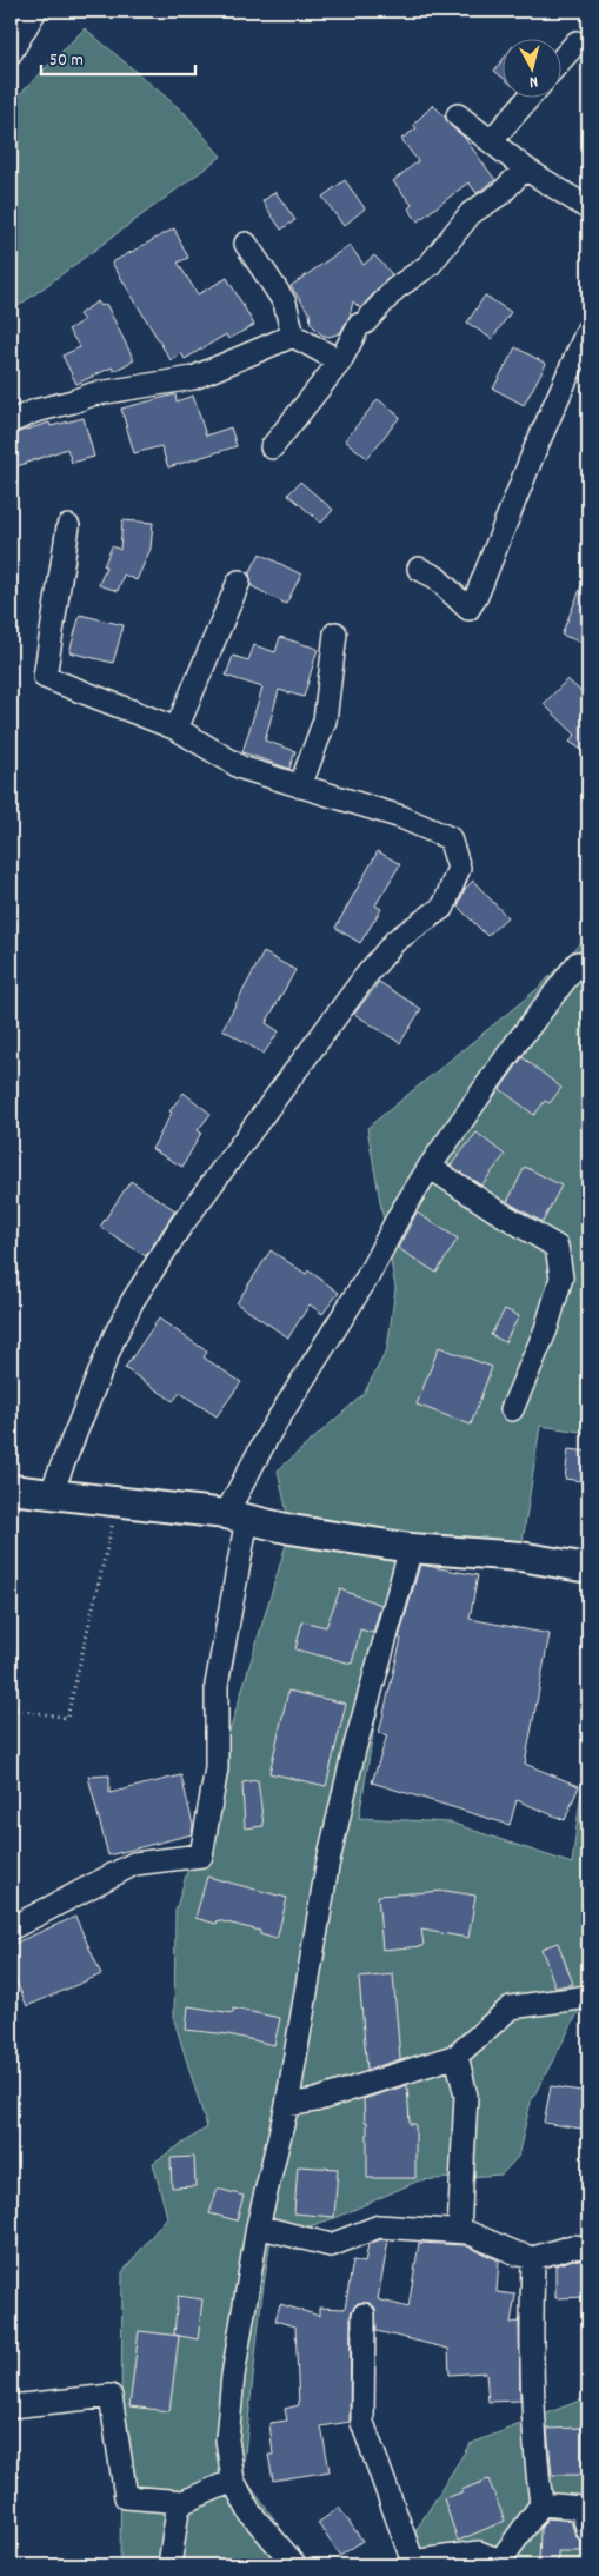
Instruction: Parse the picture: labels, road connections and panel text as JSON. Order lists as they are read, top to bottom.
{
  "scale_bar": "50 m",
  "north": "bottom"
}
